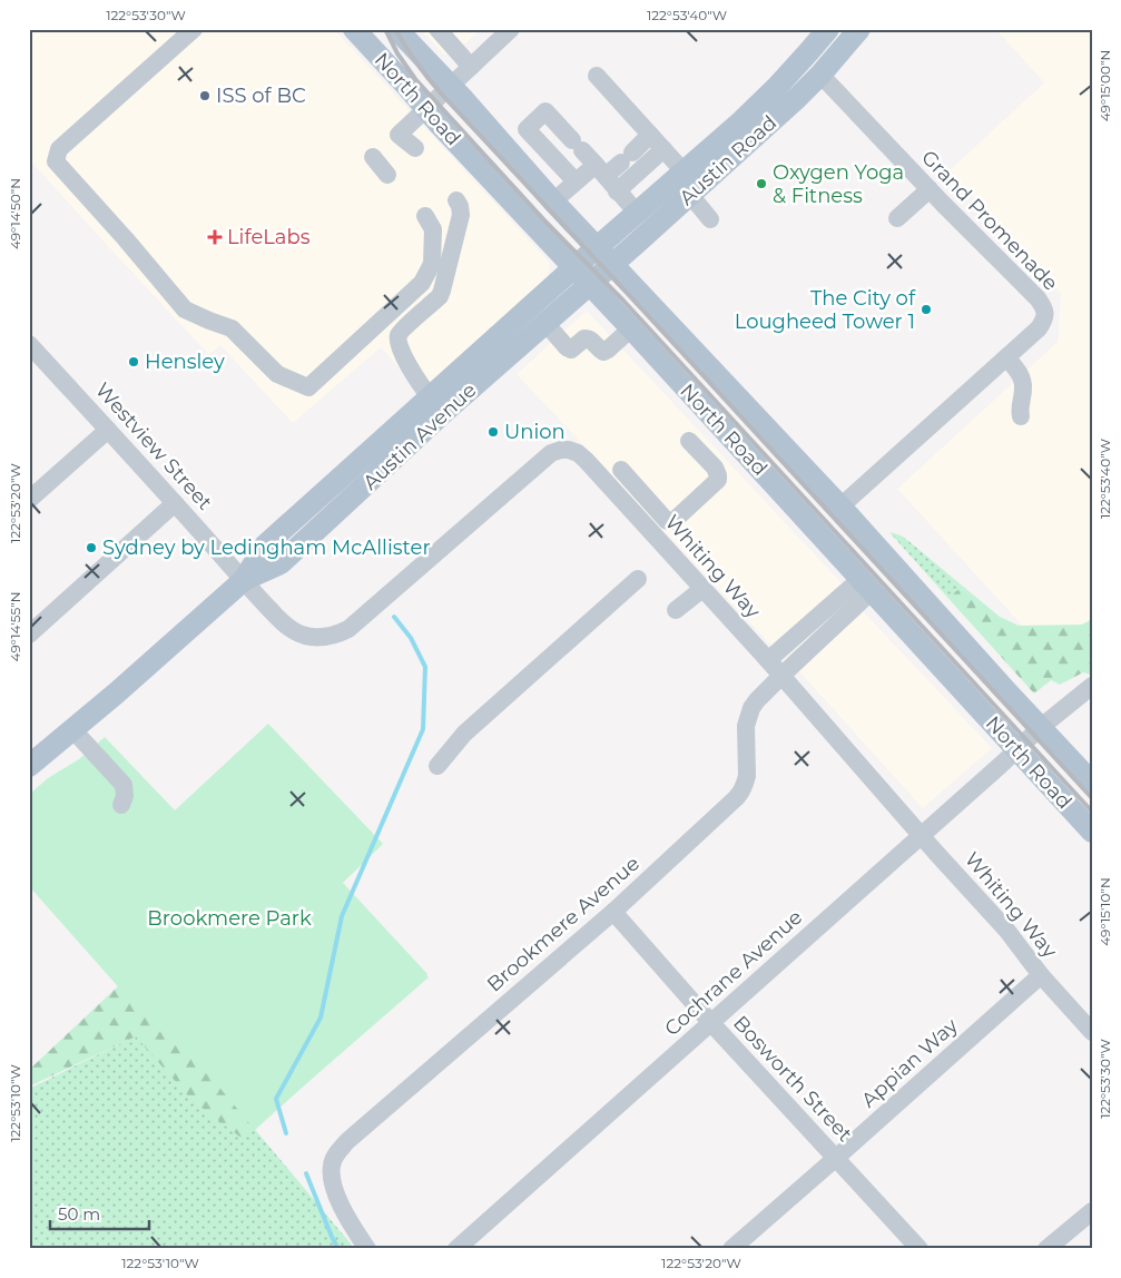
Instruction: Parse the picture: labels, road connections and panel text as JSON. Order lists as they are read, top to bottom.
{
  "streets": {
    "main road": ["North Road", "Austin Road", "Austin Avenue"],
    "street": [
      "Grand Promenade",
      "Westview Street",
      "Whiting Way",
      "Brookmere Avenue",
      "Cochrane Avenue",
      "Appian Way",
      "Bosworth Street"
    ]
  },
  "crossings": [
    ["North Road", "Austin Road"],
    ["North Road", "Grand Promenade"],
    ["North Road", "Austin Avenue"],
    ["North Road", "Brookmere Avenue"],
    ["North Road", "Cochrane Avenue"],
    ["Austin Road", "Grand Promenade"],
    ["Austin Road", "Austin Avenue"],
    ["Austin Avenue", "Westview Street"],
    ["Austin Avenue", "Whiting Way"],
    ["Westview Street", "Whiting Way"],
    ["Whiting Way", "Brookmere Avenue"],
    ["Whiting Way", "Cochrane Avenue"],
    ["Whiting Way", "Appian Way"],
    ["Brookmere Avenue", "Bosworth Street"],
    ["Cochrane Avenue", "Bosworth Street"],
    ["Appian Way", "Bosworth Street"]
  ],
  "parks": ["Brookmere Park"],
  "places": {
    "other": [
      "ISS of BC",
      "Oxygen Yoga & Fitness",
      "The City of Lougheed Tower 1",
      "Hensley",
      "Union",
      "Sydney by Ledingham McAllister"
    ],
    "health": ["LifeLabs"]
  },
  "scale_bar": "50 m",
  "coordinates": [
    "122°53'30\"W",
    "122°53'40\"W",
    "49°15'00\"N",
    "49°14'50\"N",
    "122°53'20\"W",
    "49°14'55\"N",
    "49°15'10\"N",
    "122°53'10\"W"
  ]
}
